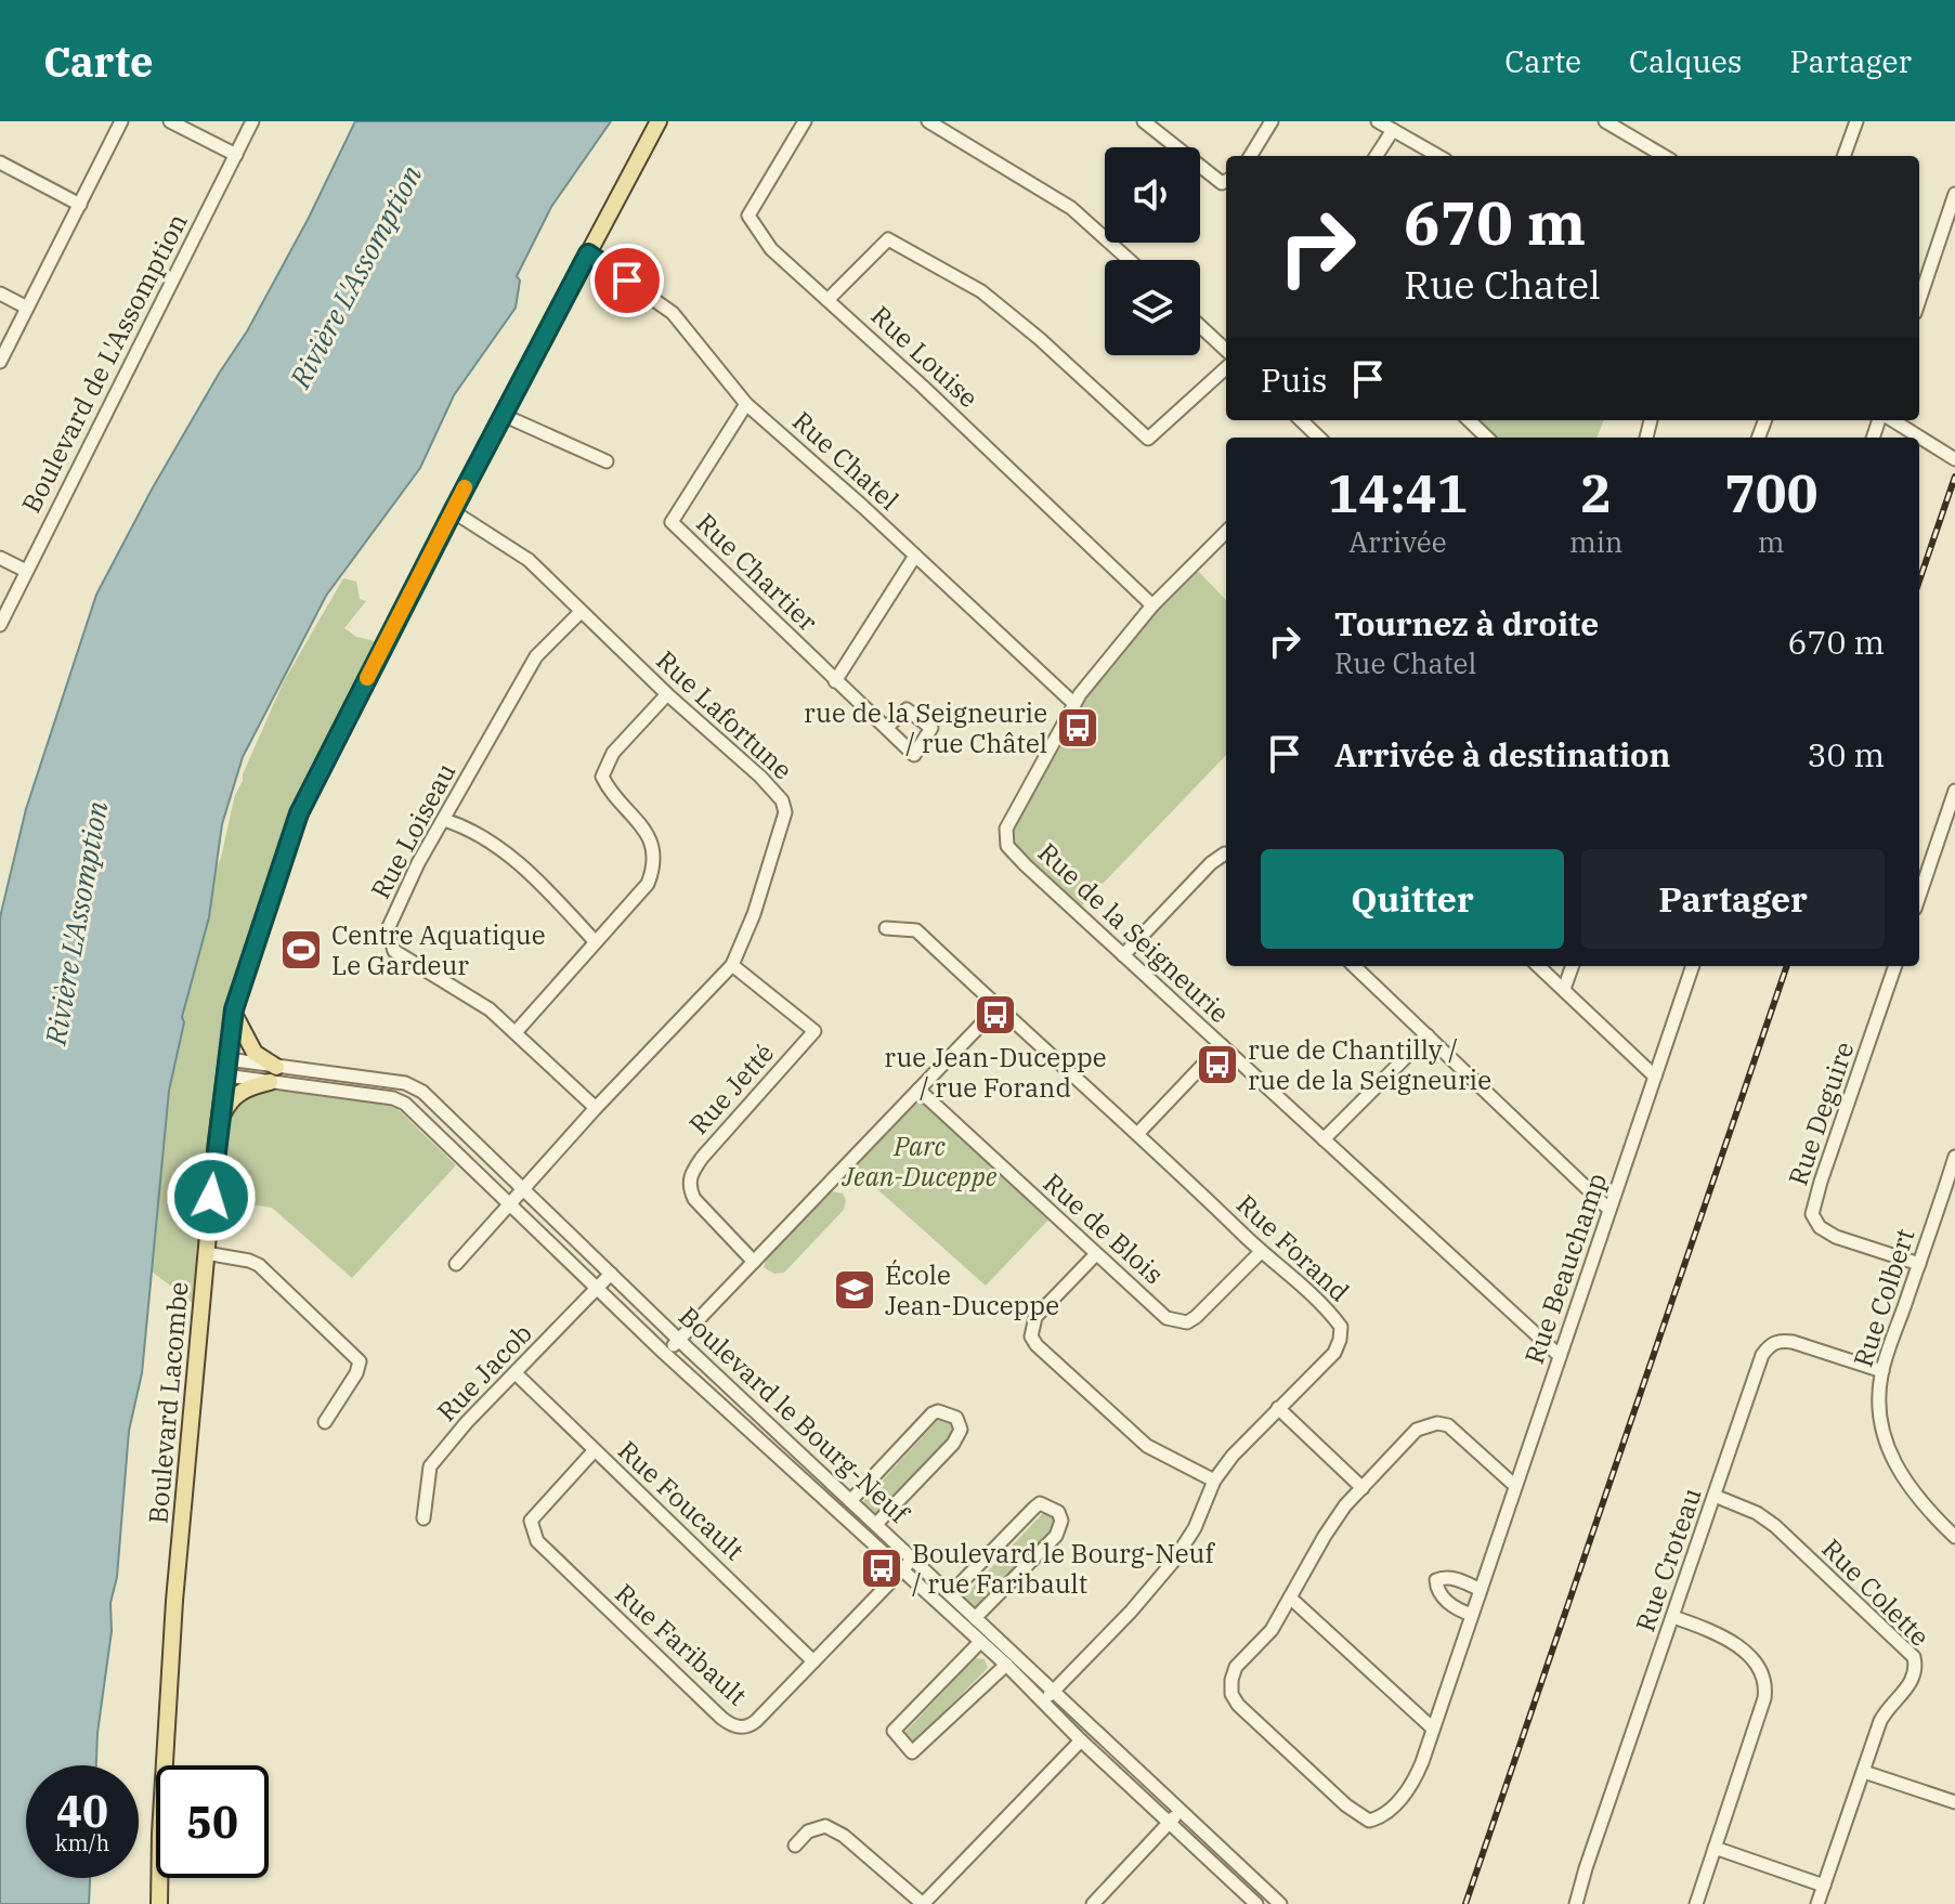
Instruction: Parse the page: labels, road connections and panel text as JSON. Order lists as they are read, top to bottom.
{
  "streets": {
    "main road": ["Boulevard Lacombe"],
    "street": [
      "Rue Louise",
      "Boulevard de L'Assomption",
      "Rue Chatel",
      "Rue Chartier",
      "Rue Lafortune",
      "Rue Loiseau",
      "Rue de la Seigneurie",
      "Rue Jetté",
      "Rue Deguire",
      "Rue de Blois",
      "Rue Forand",
      "Rue Beauchamp",
      "Rue Colbert",
      "Rue Jacob",
      "Boulevard le Bourg-Neuf",
      "Rue Foucault",
      "Rue Croteau",
      "Rue Colette",
      "Rue Faribault"
    ]
  },
  "crossings": [
    ["Rue Louise", "Rue de la Seigneurie"],
    ["Rue Chatel", "Rue Chartier"],
    ["Rue Chatel", "Rue de la Seigneurie"],
    ["Rue Chatel", "Boulevard Lacombe"],
    ["Rue Lafortune", "Rue Loiseau"],
    ["Rue Lafortune", "Rue Jetté"],
    ["Rue Lafortune", "Boulevard Lacombe"],
    ["Rue Lafortune", "Boulevard le Bourg-Neuf"],
    ["Rue de la Seigneurie", "Rue Beauchamp"],
    ["Rue Deguire", "Rue Colbert"],
    ["Rue de Blois", "Rue Forand"],
    ["Rue Forand", "Boulevard le Bourg-Neuf"],
    ["Rue Colbert", "Rue Croteau"],
    ["Rue Jacob", "Boulevard le Bourg-Neuf"],
    ["Rue Jacob", "Rue Foucault"],
    ["Boulevard Lacombe", "Boulevard le Bourg-Neuf"],
    ["Boulevard le Bourg-Neuf", "Rue Faribault"],
    ["Rue Foucault", "Rue Faribault"],
    ["Rue Croteau", "Rue Colette"]
  ],
  "water": ["Rivière L'Assomption"],
  "parks": ["Parc Jean-Duceppe"],
  "places": {
    "bus stop": [
      "rue de la Seigneurie / rue Châtel",
      "rue Jean-Duceppe / rue Forand",
      "rue de Chantilly / rue de la Seigneurie",
      "Boulevard le Bourg-Neuf / rue Faribault"
    ],
    "sports": ["Centre Aquatique Le Gardeur"],
    "school or university": ["École Jean-Duceppe"]
  },
  "page": {
    "header": "Carte",
    "nav": ["Carte", "Calques", "Partager"],
    "turn": ["670 m", "Rue Chatel"],
    "then": "Puis",
    "eta": [
      "14:41",
      "Arrivée",
      "2",
      "min",
      "700",
      "m"
    ],
    "list": [
      {
        "name": "Tournez à droite",
        "note": "Rue Chatel",
        "value": "670 m"
      },
      {
        "name": "Arrivée à destination",
        "value": "30 m"
      }
    ],
    "buttons": ["Quitter", "Partager"],
    "speed": "40 km/h",
    "limit": "50"
  }
}
